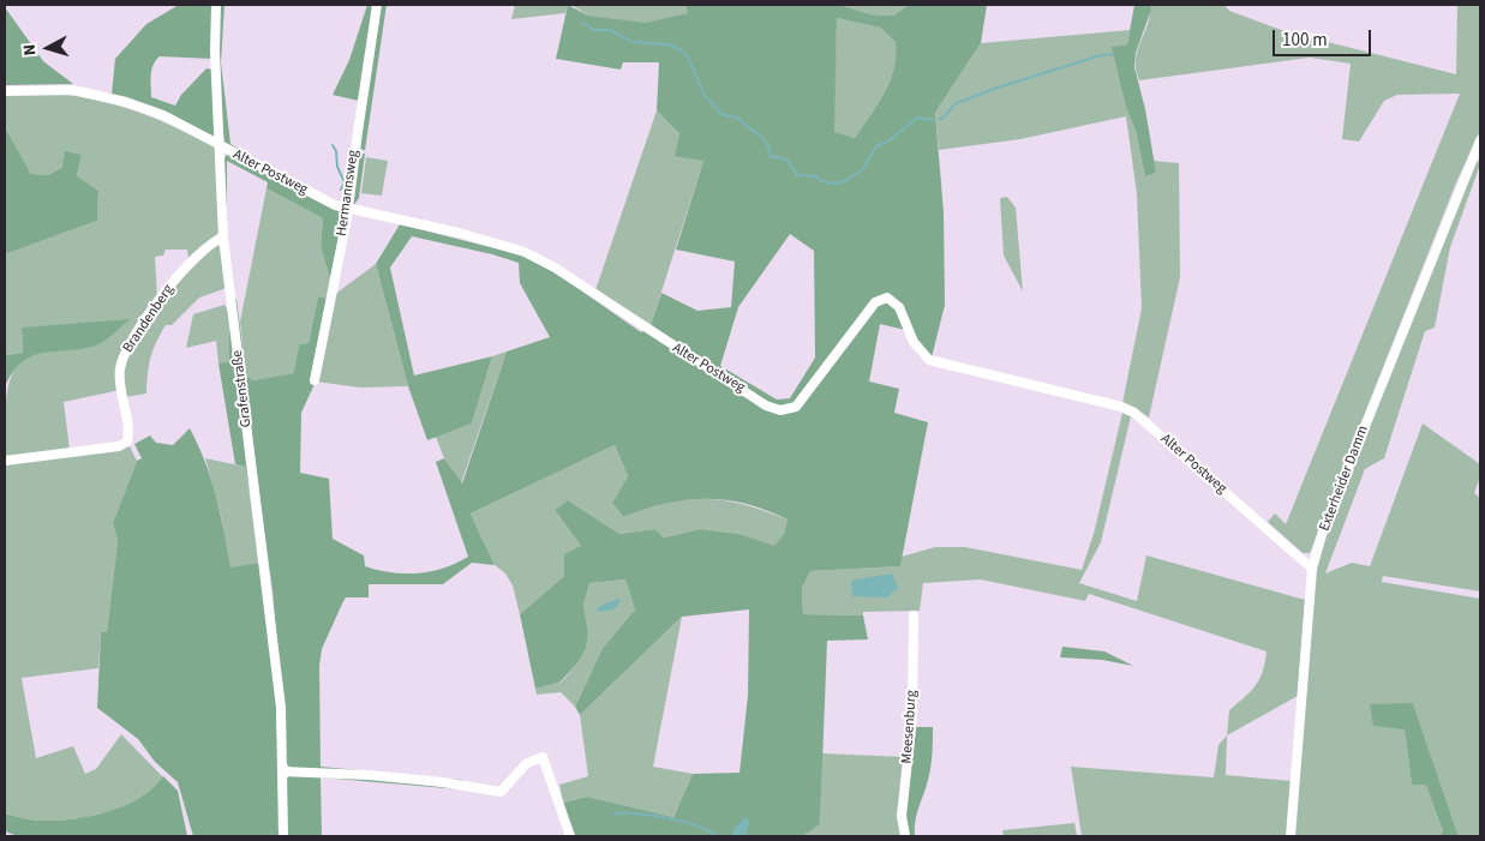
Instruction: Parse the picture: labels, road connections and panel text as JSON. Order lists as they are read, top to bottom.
{
  "streets": {
    "street": [
      "Alter Postweg",
      "Hermannsweg",
      "Brandenberg",
      "Grafenstraße",
      "Exterheider Damm",
      "Meesenburg"
    ]
  },
  "crossings": [
    ["Alter Postweg", "Hermannsweg"],
    ["Alter Postweg", "Grafenstraße"],
    ["Alter Postweg", "Exterheider Damm"],
    ["Brandenberg", "Grafenstraße"]
  ],
  "scale_bar": "100 m",
  "north": "left"
}
